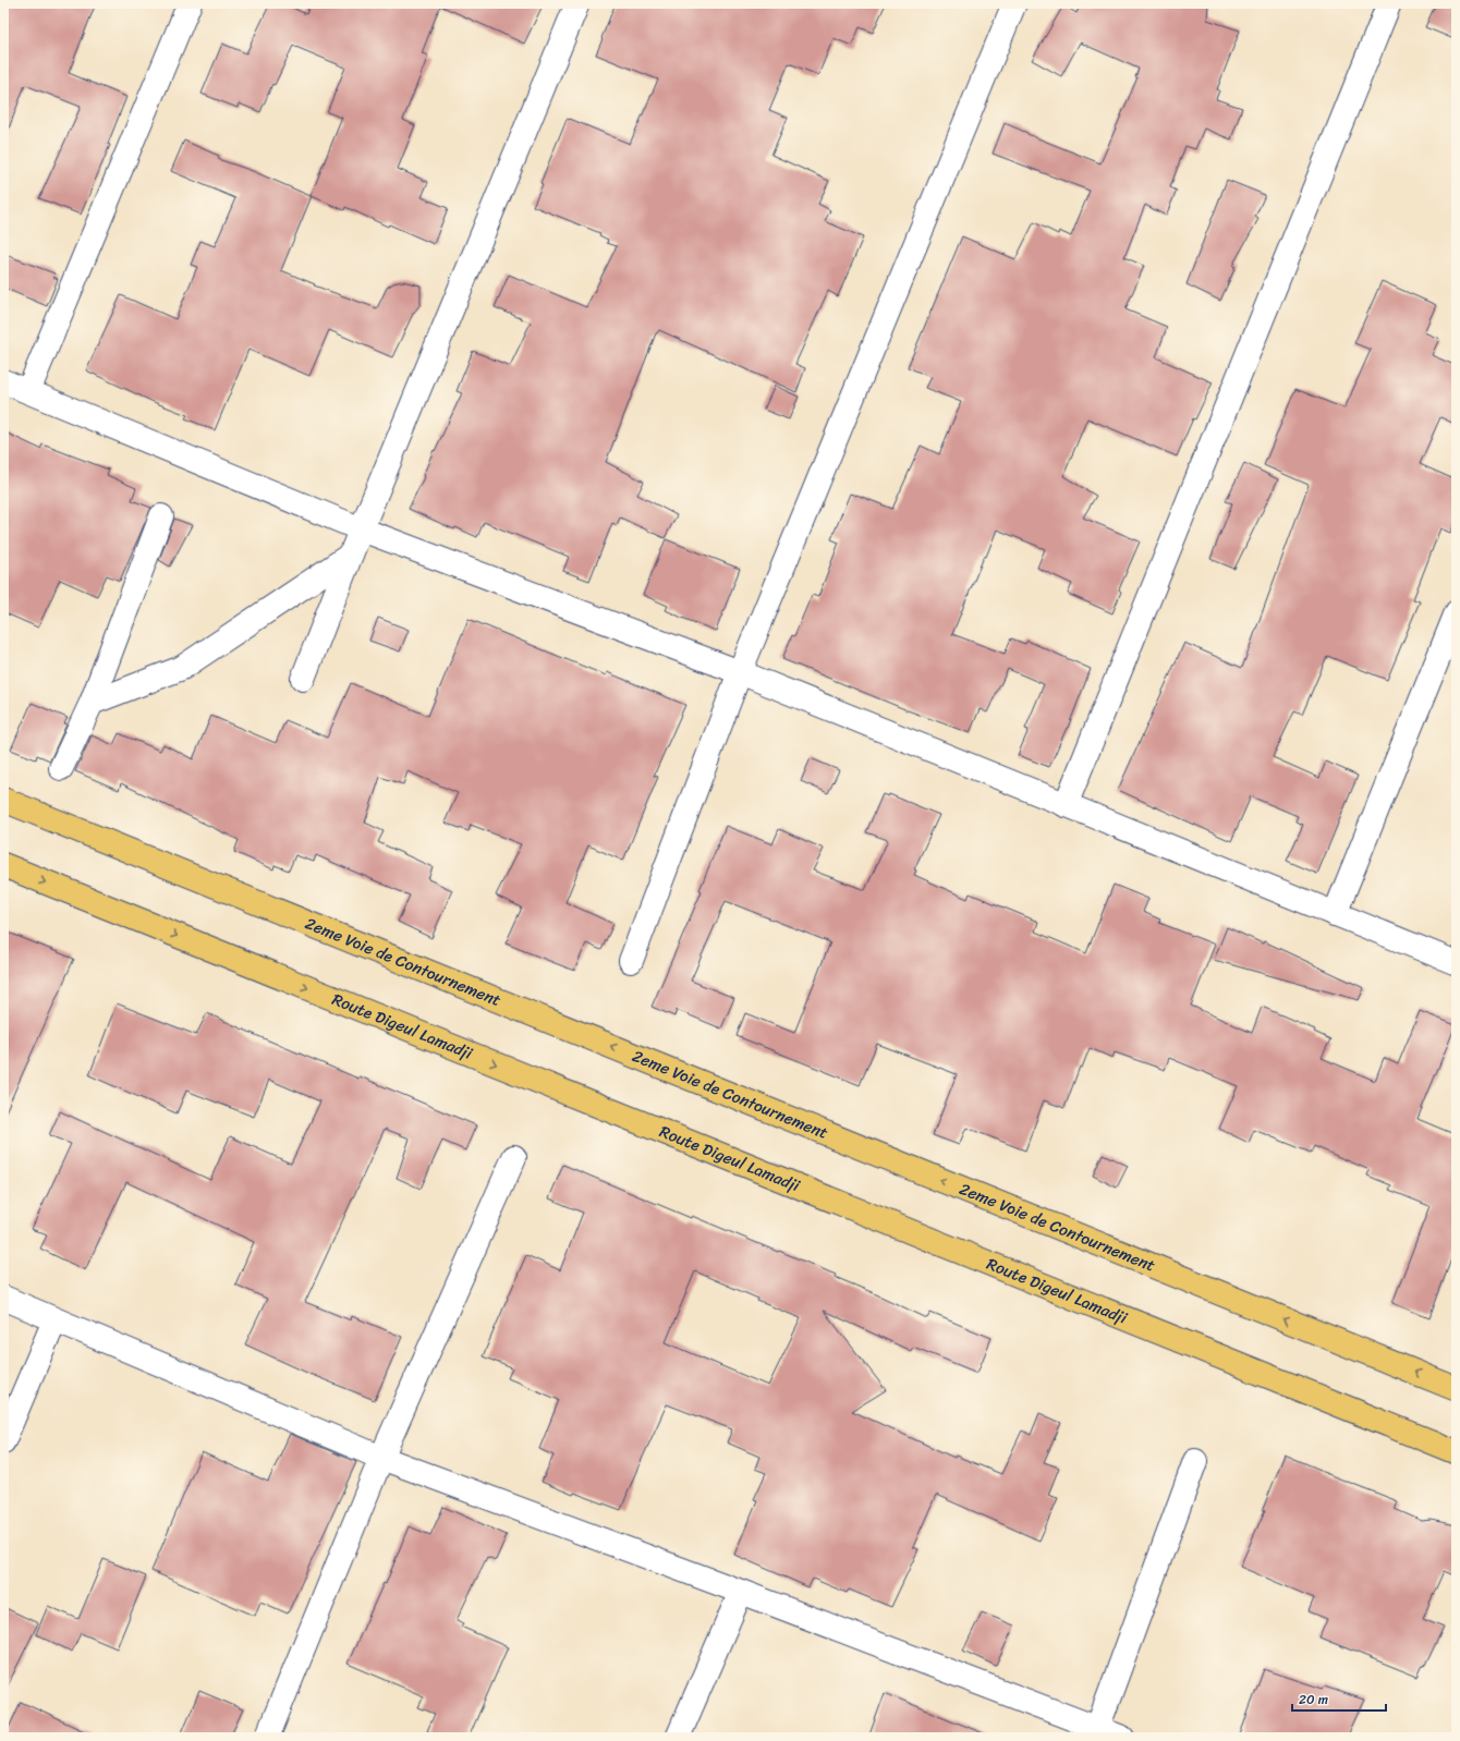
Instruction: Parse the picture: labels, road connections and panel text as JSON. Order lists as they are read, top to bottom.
{
  "streets": {
    "main road": ["2eme Voie de Contournement", "Route Digeul Lamadji"]
  },
  "one_way": ["2eme Voie de Contournement", "Route Digeul Lamadji"],
  "scale_bar": "20 m"
}
